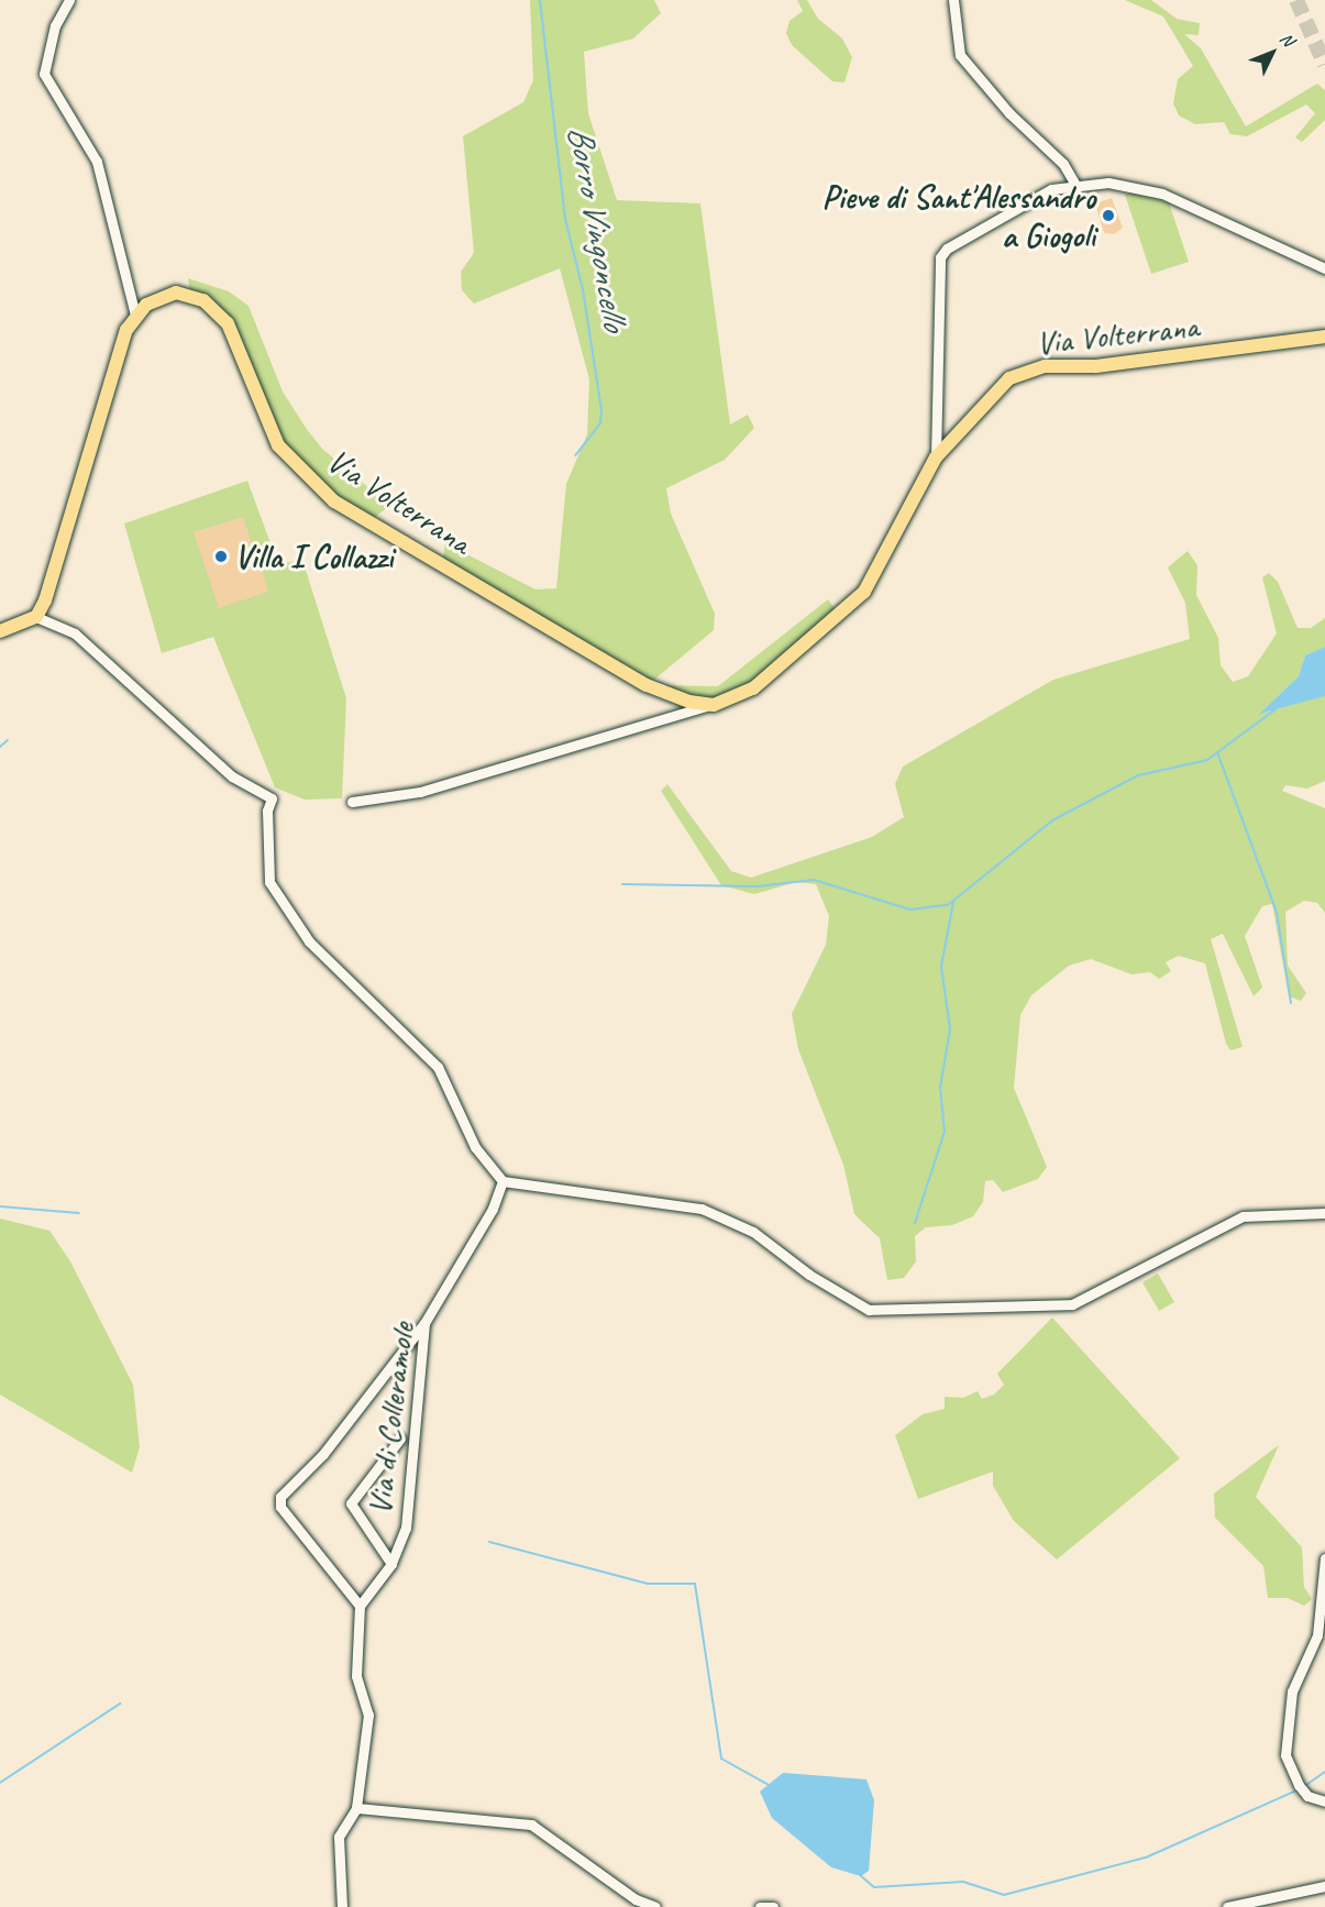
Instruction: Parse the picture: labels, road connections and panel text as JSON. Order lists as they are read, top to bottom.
{
  "streets": {
    "main road": ["Via Volterrana"],
    "street": ["Via di Colleramole"]
  },
  "water": ["Borro Vingoncello"],
  "places": ["Pieve di Sant'Alessandro a Giogoli", "Villa I Collazzi"],
  "north": "top right"
}
